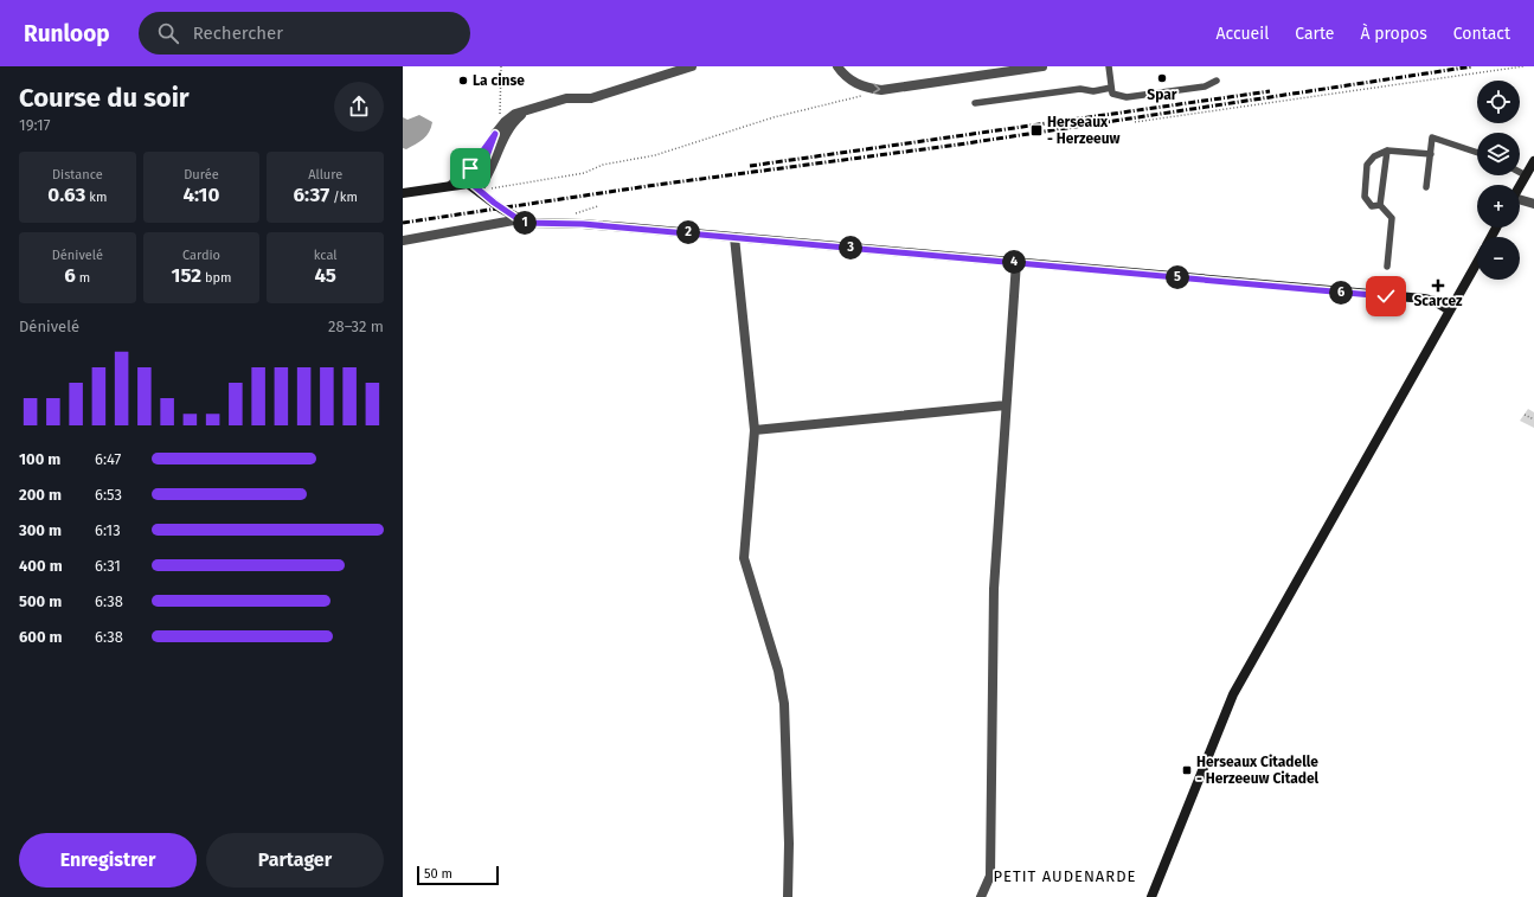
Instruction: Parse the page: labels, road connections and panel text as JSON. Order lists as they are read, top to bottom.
{
  "districts": ["PETIT AUDENARDE"],
  "places": {
    "other": ["Spar", "La cinse"],
    "transit": ["Herseaux - Herzeeuw", "Herseaux Citadelle - Herzeeuw Citadel"],
    "health": ["Scarcez"]
  },
  "scale_bar": "50 m",
  "page": {
    "header": "Runloop",
    "search": "Rechercher",
    "nav": [
      "Accueil",
      "Carte",
      "À propos",
      "Contact"
    ],
    "heading": ["Course du soir", "19:17"],
    "map_buttons": ["+", "−"],
    "stats": [
      ["Distance", "0.63 km"],
      ["Durée", "4:10"],
      ["Allure", "6:37 /km"],
      ["Dénivelé", "6 m"],
      ["Cardio", "152 bpm"],
      ["kcal", "45"]
    ],
    "pins": [
      "1",
      "2",
      "3",
      "4",
      "5",
      "6"
    ],
    "chart": ["Dénivelé", "28–32 m"],
    "list": [
      {
        "name": "100 m",
        "note": "6:47"
      },
      {
        "name": "200 m",
        "note": "6:53"
      },
      {
        "name": "300 m",
        "note": "6:13"
      },
      {
        "name": "400 m",
        "note": "6:31"
      },
      {
        "name": "500 m",
        "note": "6:38"
      },
      {
        "name": "600 m",
        "note": "6:38"
      }
    ],
    "buttons": ["Enregistrer", "Partager"],
    "scale": "50 m"
  }
}
